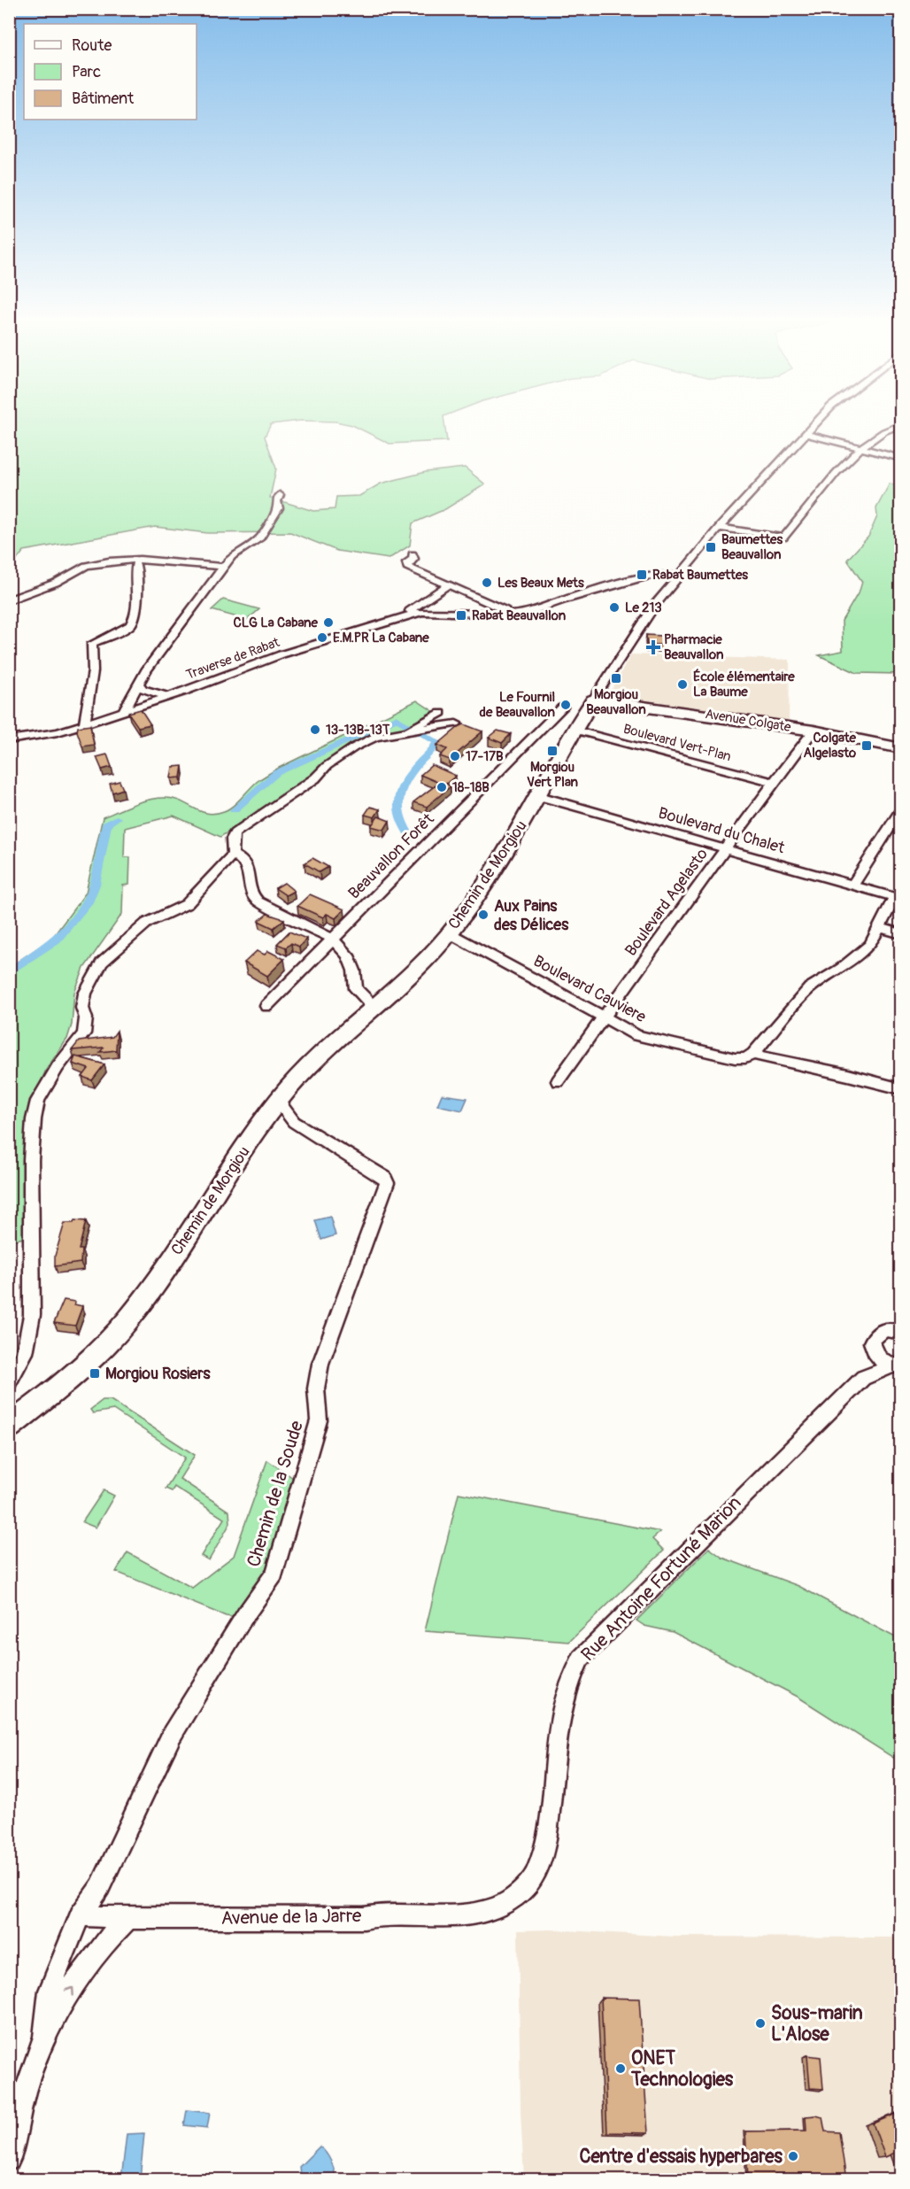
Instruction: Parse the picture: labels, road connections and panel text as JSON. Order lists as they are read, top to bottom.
{
  "streets": {
    "street": [
      "Traverse de Rabat",
      "Avenue Colgate",
      "Boulevard Vert-Plan",
      "Boulevard du Chalet",
      "Beauvallon Forêt",
      "Chemin de Morgiou",
      "Boulevard Agelasto",
      "Boulevard Cauviere",
      "Chemin de la Soude",
      "Rue Antoine Fortuné Marion",
      "Avenue de la Jarre"
    ]
  },
  "crossings": [
    ["Traverse de Rabat", "Chemin de Morgiou"],
    ["Avenue Colgate", "Chemin de Morgiou"],
    ["Avenue Colgate", "Boulevard Agelasto"],
    ["Boulevard Vert-Plan", "Chemin de Morgiou"],
    ["Boulevard Vert-Plan", "Boulevard Agelasto"],
    ["Boulevard du Chalet", "Chemin de Morgiou"],
    ["Boulevard du Chalet", "Boulevard Agelasto"],
    ["Chemin de Morgiou", "Boulevard Cauviere"],
    ["Chemin de Morgiou", "Chemin de la Soude"],
    ["Boulevard Agelasto", "Boulevard Cauviere"],
    ["Chemin de la Soude", "Avenue de la Jarre"],
    ["Rue Antoine Fortuné Marion", "Avenue de la Jarre"]
  ],
  "places": {
    "transit": [
      "Baumettes Beauvallon",
      "Rabat Baumettes",
      "Rabat Beauvallon",
      "Morgiou Beauvallon",
      "Colgate Algelasto",
      "Morgiou Vert Plan",
      "Morgiou Rosiers"
    ],
    "other": [
      "Les Beaux Mets",
      "Le 213",
      "CLG La Cabane",
      "E.M.PR La Cabane",
      "École élémentaire La Baume",
      "Le Fournil de Beauvallon",
      "13-13B-13T",
      "17-17B",
      "18-18B",
      "Aux Pains des Délices",
      "Sous-marin L'Alose",
      "ONET Technologies",
      "Centre d'essais hyperbares"
    ],
    "health": ["Pharmacie Beauvallon"]
  },
  "legend": ["Route", "Parc", "Bâtiment"]
}
